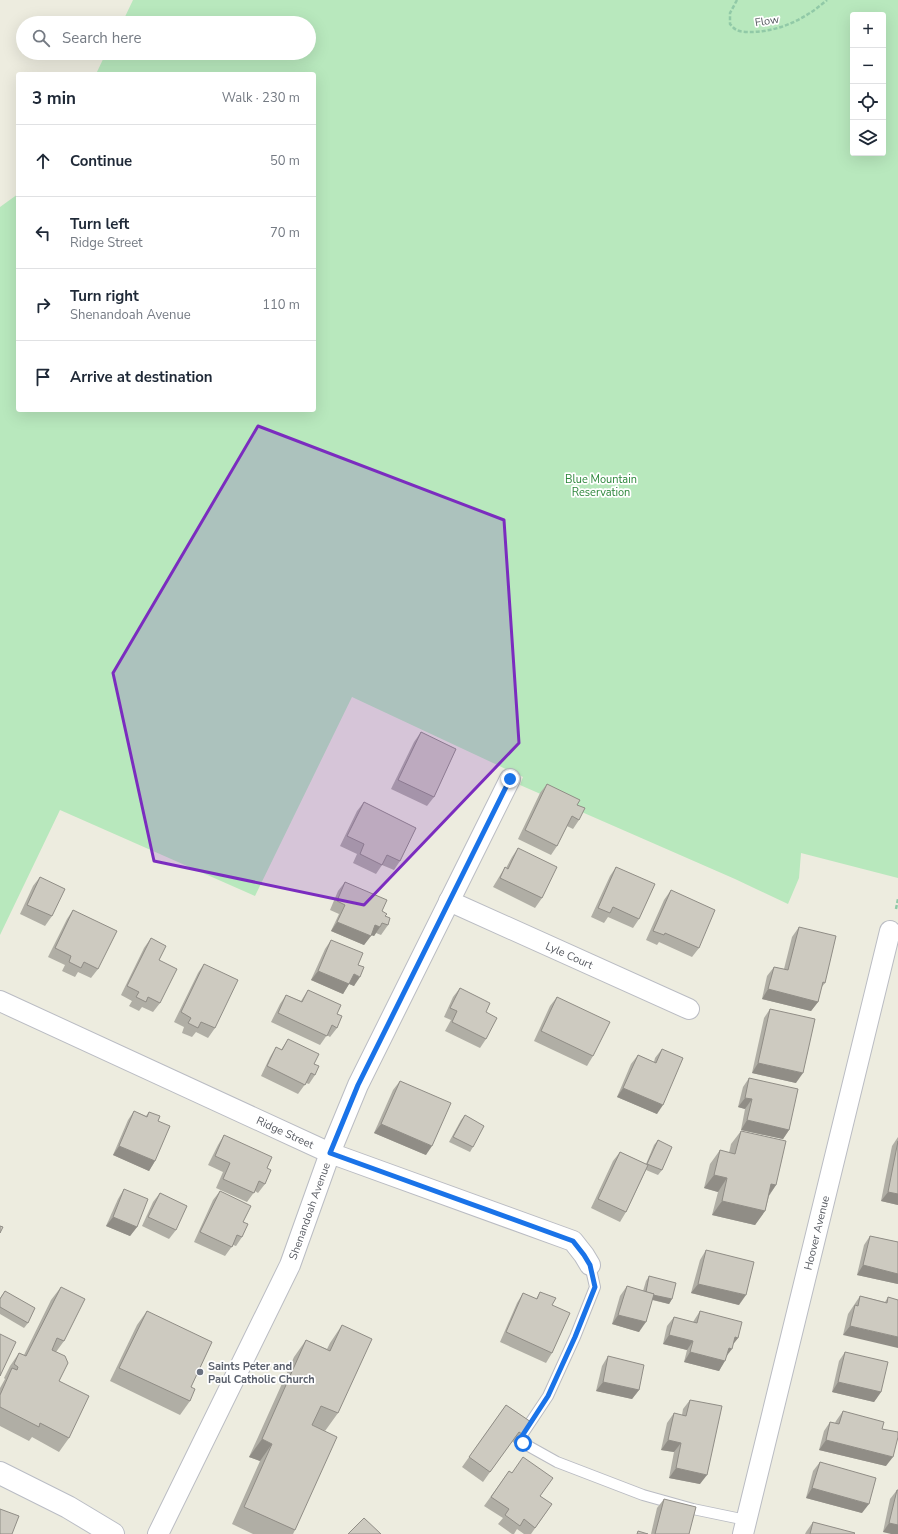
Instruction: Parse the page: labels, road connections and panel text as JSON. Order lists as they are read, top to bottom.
{
  "streets": {
    "street": [
      "Lyle Court",
      "Ridge Street",
      "Shenandoah Avenue",
      "Hoover Avenue"
    ],
    "path": ["Flow"]
  },
  "crossings": [
    ["Lyle Court", "Shenandoah Avenue"],
    ["Ridge Street", "Shenandoah Avenue"]
  ],
  "parks": ["Blue Mountain Reservation"],
  "places": ["Saints Peter and Paul Catholic Church"],
  "page": {
    "map_buttons": ["+", "−"],
    "search": "Search here",
    "heading": ["3 min", "Walk · 230 m"],
    "list": [
      ["Continue", "50 m"],
      ["Turn left", "Ridge Street", "70 m"],
      ["Turn right", "Shenandoah Avenue", "110 m"],
      "Arrive at destination"
    ]
  }
}
